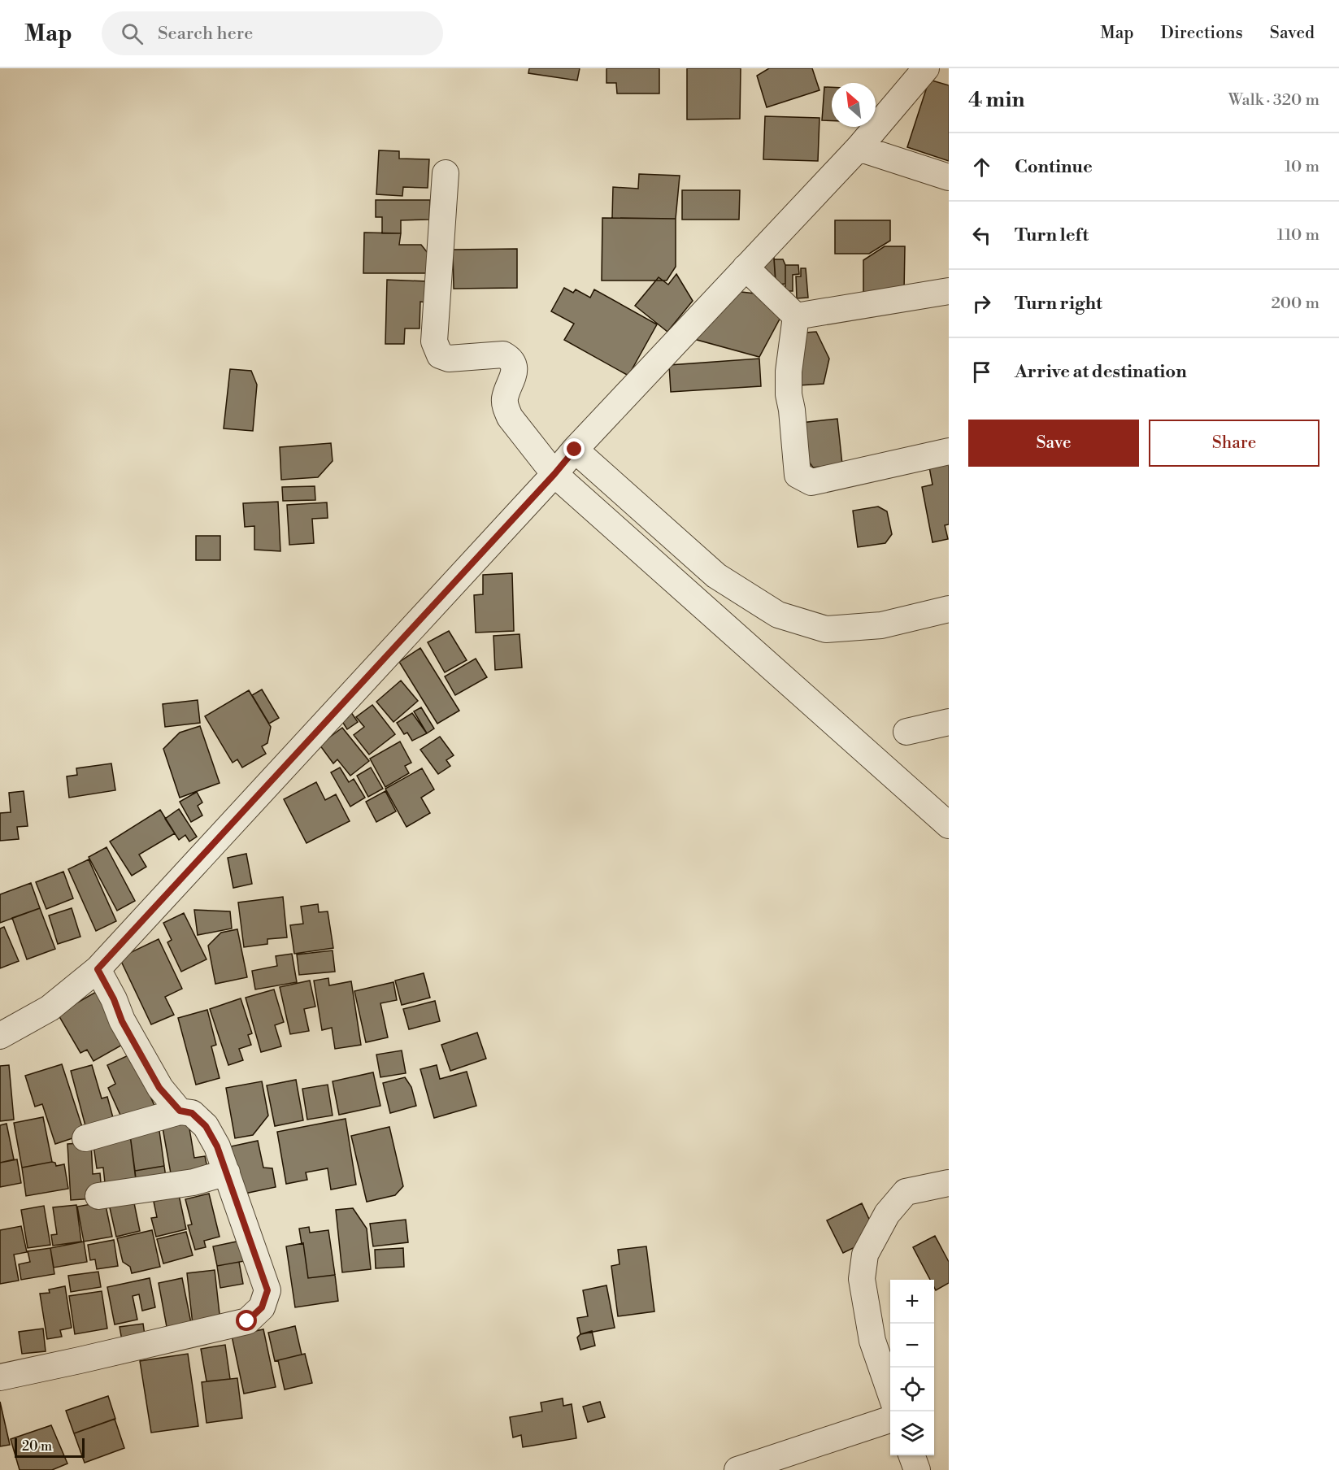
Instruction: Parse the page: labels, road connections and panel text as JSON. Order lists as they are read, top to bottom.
{
  "scale_bar": "20 m",
  "north": "top left",
  "page": {
    "header": "Map",
    "search": "Search here",
    "nav": ["Map", "Directions", "Saved"],
    "heading": ["4 min", "Walk · 320 m"],
    "list": [
      ["Continue", "10 m"],
      ["Turn left", "110 m"],
      ["Turn right", "200 m"],
      "Arrive at destination"
    ],
    "buttons": ["Save", "Share"],
    "map_buttons": ["+", "−"],
    "scale": "20 m"
  }
}
